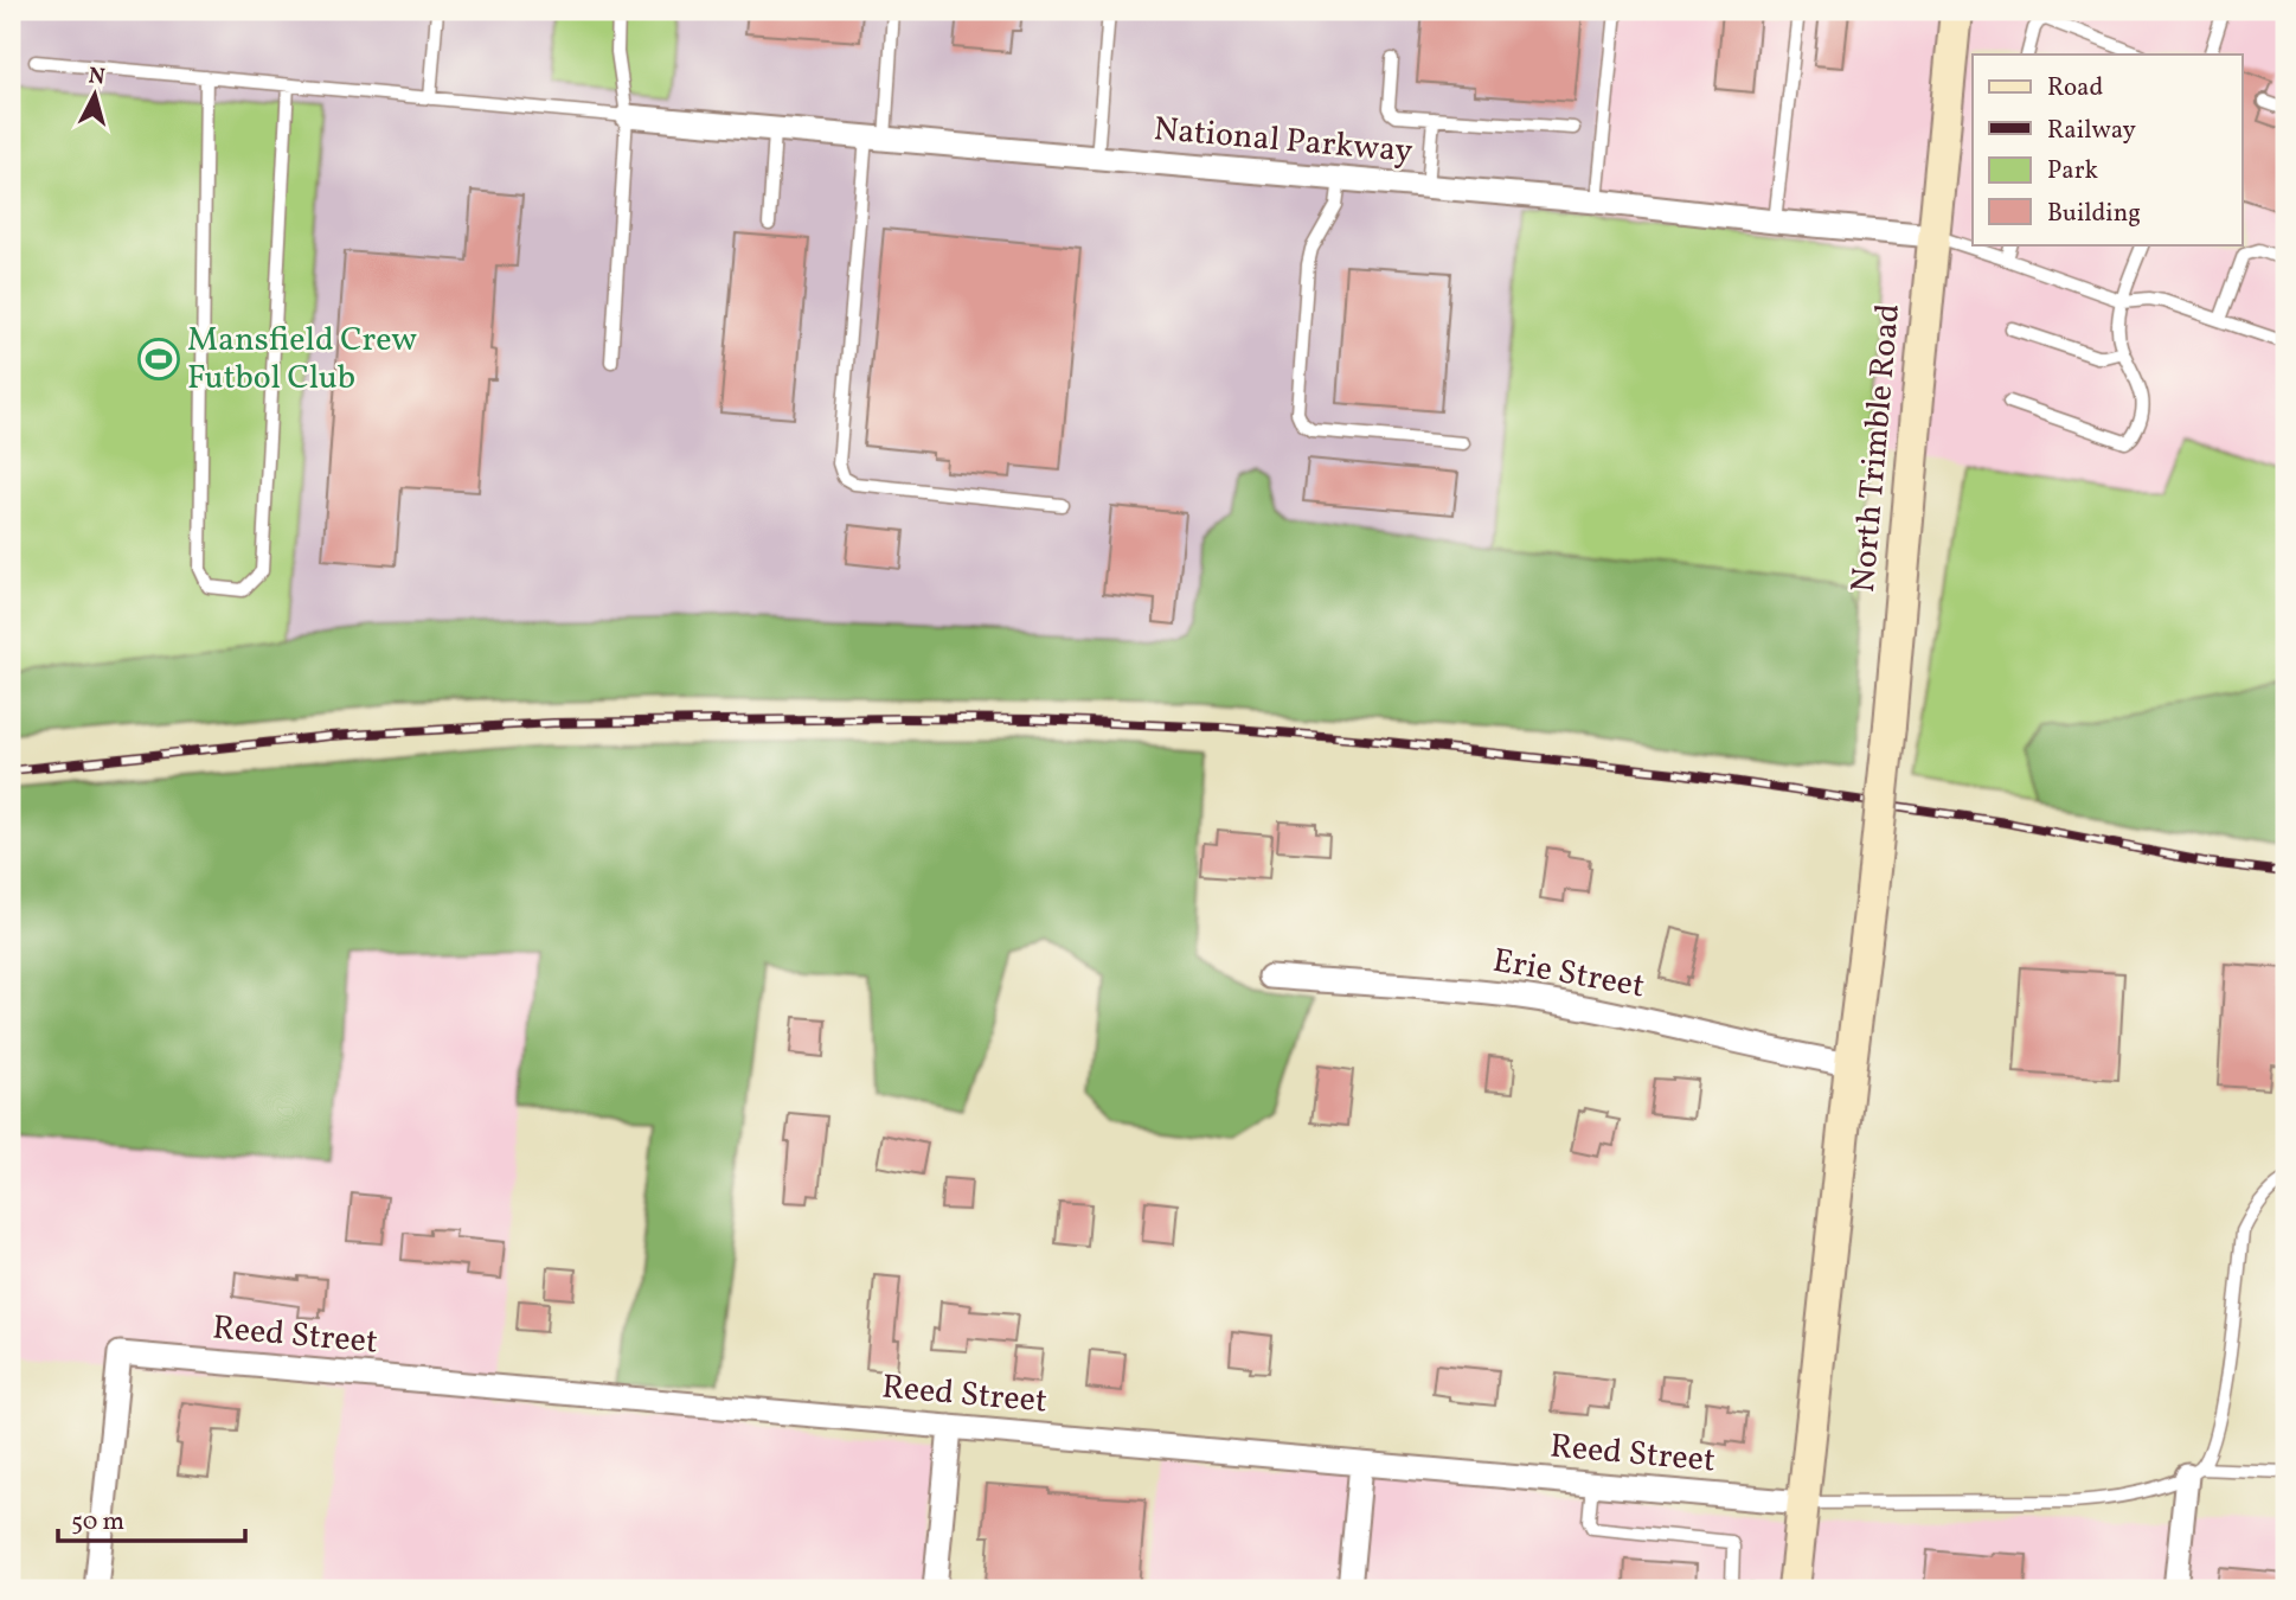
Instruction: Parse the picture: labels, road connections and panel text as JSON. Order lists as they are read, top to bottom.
{
  "streets": {
    "main road": ["North Trimble Road"],
    "street": ["National Parkway", "Erie Street", "Reed Street"]
  },
  "crossings": [
    ["National Parkway", "North Trimble Road"],
    ["North Trimble Road", "Erie Street"],
    ["North Trimble Road", "Reed Street"]
  ],
  "places": {
    "sports": ["Mansfield Crew Futbol Club"]
  },
  "legend": [
    "Road",
    "Railway",
    "Park",
    "Building"
  ],
  "scale_bar": "50 m",
  "north": "top"
}
